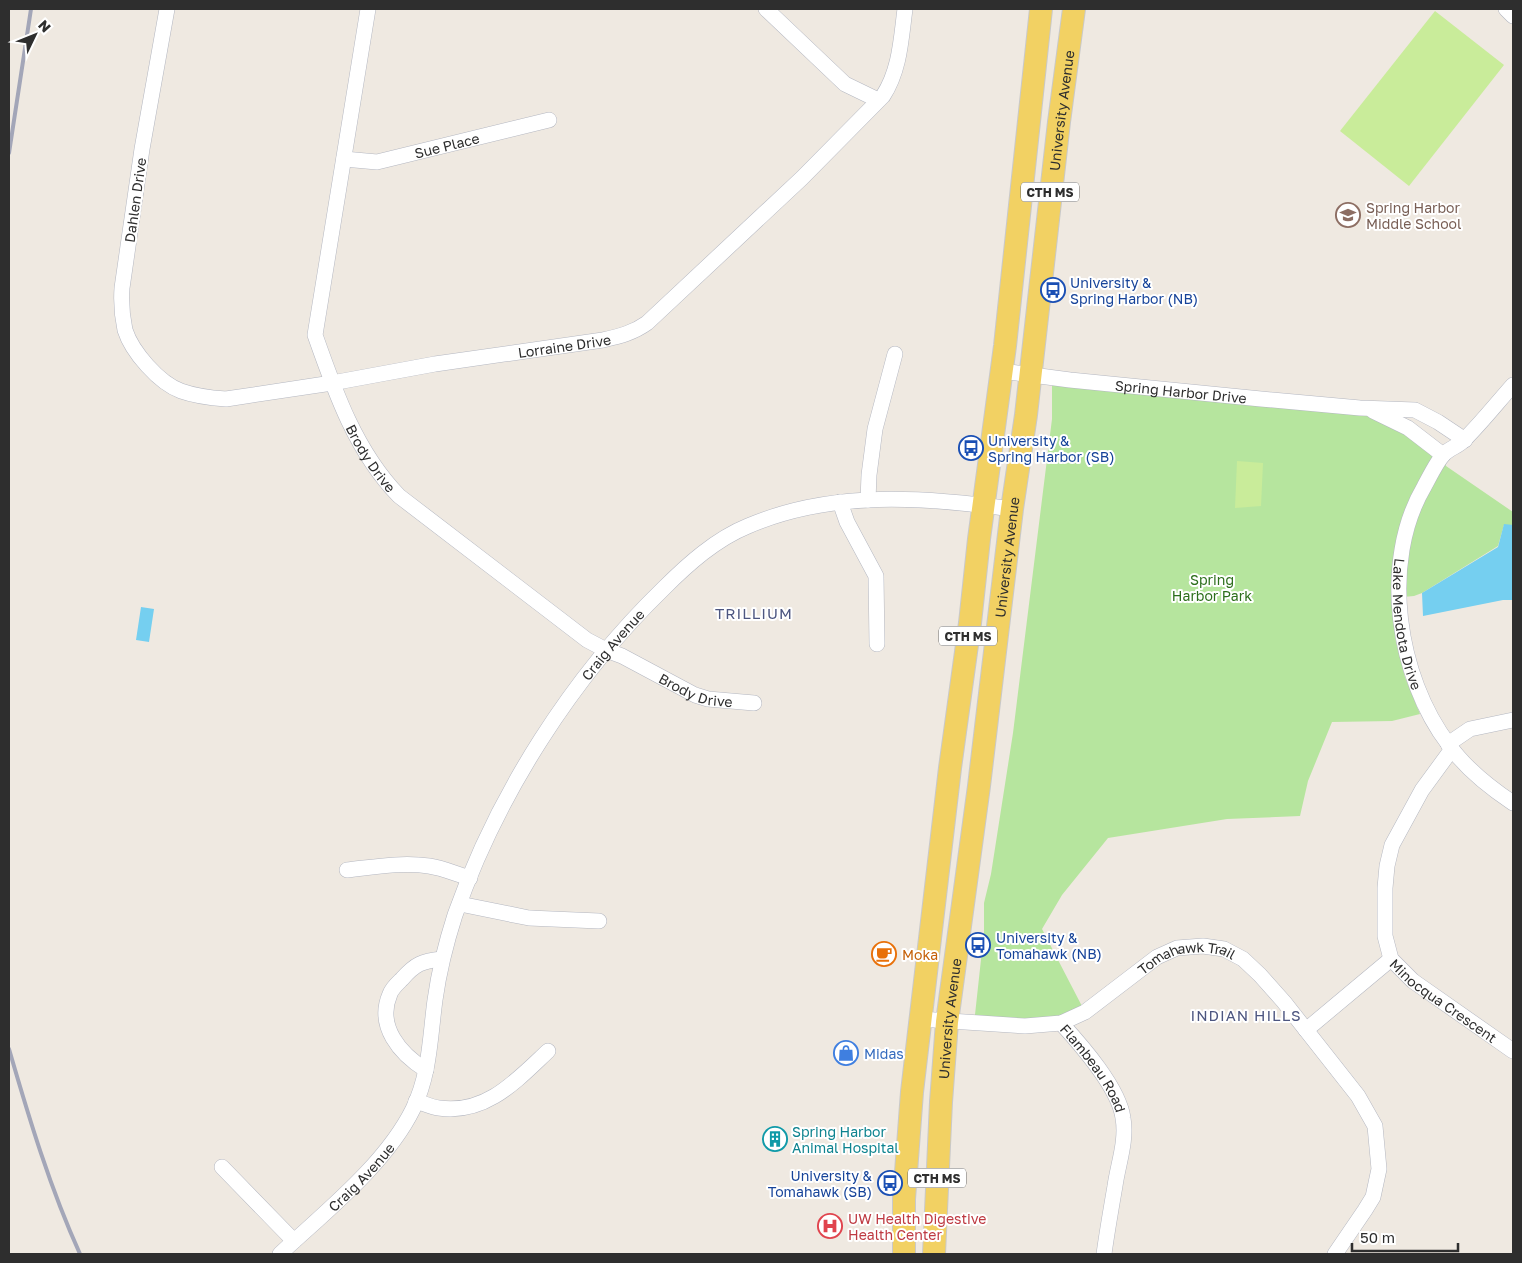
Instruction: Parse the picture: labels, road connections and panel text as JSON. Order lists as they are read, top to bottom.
{
  "streets": {
    "main road": ["University Avenue", "CTH MS"],
    "street": [
      "Sue Place",
      "Dahlen Drive",
      "Lorraine Drive",
      "Spring Harbor Drive",
      "Brody Drive",
      "Lake Mendota Drive",
      "Craig Avenue",
      "Tomahawk Trail",
      "Minocqua Crescent",
      "Flambeau Road"
    ]
  },
  "crossings": [
    ["University Avenue", "Spring Harbor Drive"],
    ["University Avenue", "Craig Avenue"],
    ["University Avenue", "Flambeau Road"],
    ["Sue Place", "Brody Drive"],
    ["Dahlen Drive", "Lorraine Drive"],
    ["Lorraine Drive", "Brody Drive"],
    ["Spring Harbor Drive", "Lake Mendota Drive"],
    ["Brody Drive", "Craig Avenue"],
    ["Lake Mendota Drive", "Minocqua Crescent"],
    ["Tomahawk Trail", "Flambeau Road"]
  ],
  "districts": ["TRILLIUM", "INDIAN HILLS"],
  "parks": ["Spring Harbor Park"],
  "places": {
    "school or university": ["Spring Harbor Middle School"],
    "bus stop": [
      "University & Spring Harbor (NB)",
      "University & Spring Harbor (SB)",
      "University & Tomahawk (NB)",
      "University & Tomahawk (SB)"
    ],
    "cafe": ["Moka"],
    "shop": ["Midas"],
    "building": ["Spring Harbor Animal Hospital"],
    "hospital": ["UW Health Digestive Health Center"]
  },
  "scale_bar": "50 m",
  "north": "top right"
}
